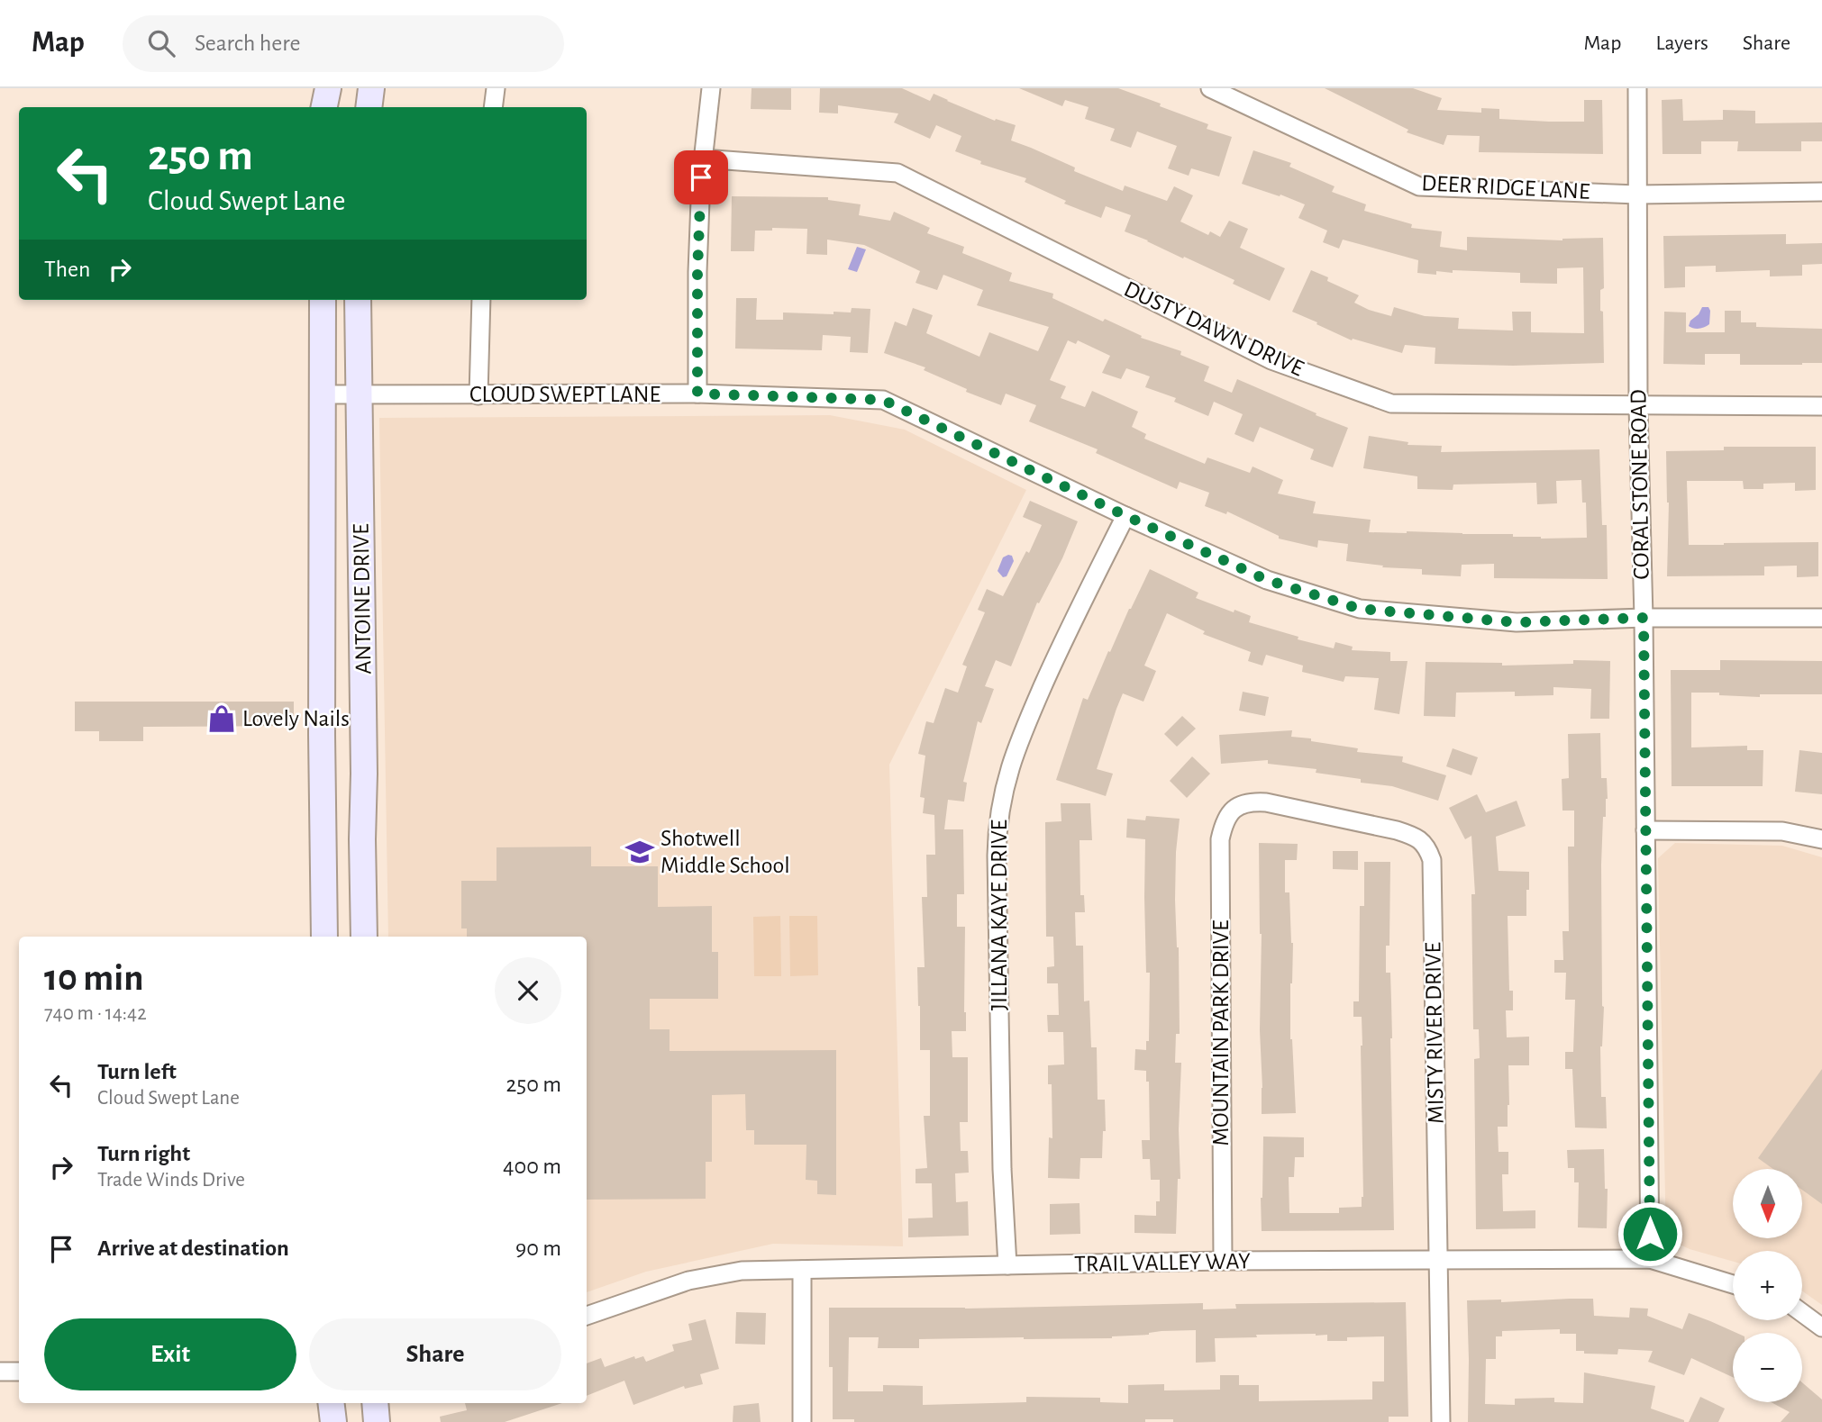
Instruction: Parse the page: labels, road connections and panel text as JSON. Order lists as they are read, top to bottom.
{
  "streets": {
    "main road": ["ANTOINE DRIVE"],
    "street": [
      "DEER RIDGE LANE",
      "DUSTY DAWN DRIVE",
      "CLOUD SWEPT LANE",
      "CORAL STONE ROAD",
      "JILLANA KAYE DRIVE",
      "MOUNTAIN PARK DRIVE",
      "MISTY RIVER DRIVE",
      "TRAIL VALLEY WAY"
    ]
  },
  "crossings": [
    ["DEER RIDGE LANE", "CORAL STONE ROAD"],
    ["DUSTY DAWN DRIVE", "CORAL STONE ROAD"],
    ["CLOUD SWEPT LANE", "CORAL STONE ROAD"],
    ["CLOUD SWEPT LANE", "ANTOINE DRIVE"],
    ["CLOUD SWEPT LANE", "JILLANA KAYE DRIVE"],
    ["CORAL STONE ROAD", "TRAIL VALLEY WAY"],
    ["JILLANA KAYE DRIVE", "TRAIL VALLEY WAY"],
    ["MOUNTAIN PARK DRIVE", "MISTY RIVER DRIVE"],
    ["MOUNTAIN PARK DRIVE", "TRAIL VALLEY WAY"],
    ["MISTY RIVER DRIVE", "TRAIL VALLEY WAY"]
  ],
  "places": {
    "shop": ["Lovely Nails"],
    "school or university": ["Shotwell Middle School"]
  },
  "north": "bottom",
  "page": {
    "header": "Map",
    "search": "Search here",
    "nav": ["Map", "Layers", "Share"],
    "turn": ["250 m", "Cloud Swept Lane"],
    "then": "Then",
    "heading": ["10 min", "740 m · 14:42"],
    "list": [
      {
        "name": "Turn left",
        "note": "Cloud Swept Lane",
        "value": "250 m"
      },
      {
        "name": "Turn right",
        "note": "Trade Winds Drive",
        "value": "400 m"
      },
      {
        "name": "Arrive at destination",
        "value": "90 m"
      }
    ],
    "map_buttons": ["+", "−"],
    "buttons": ["Exit", "Share"]
  }
}
